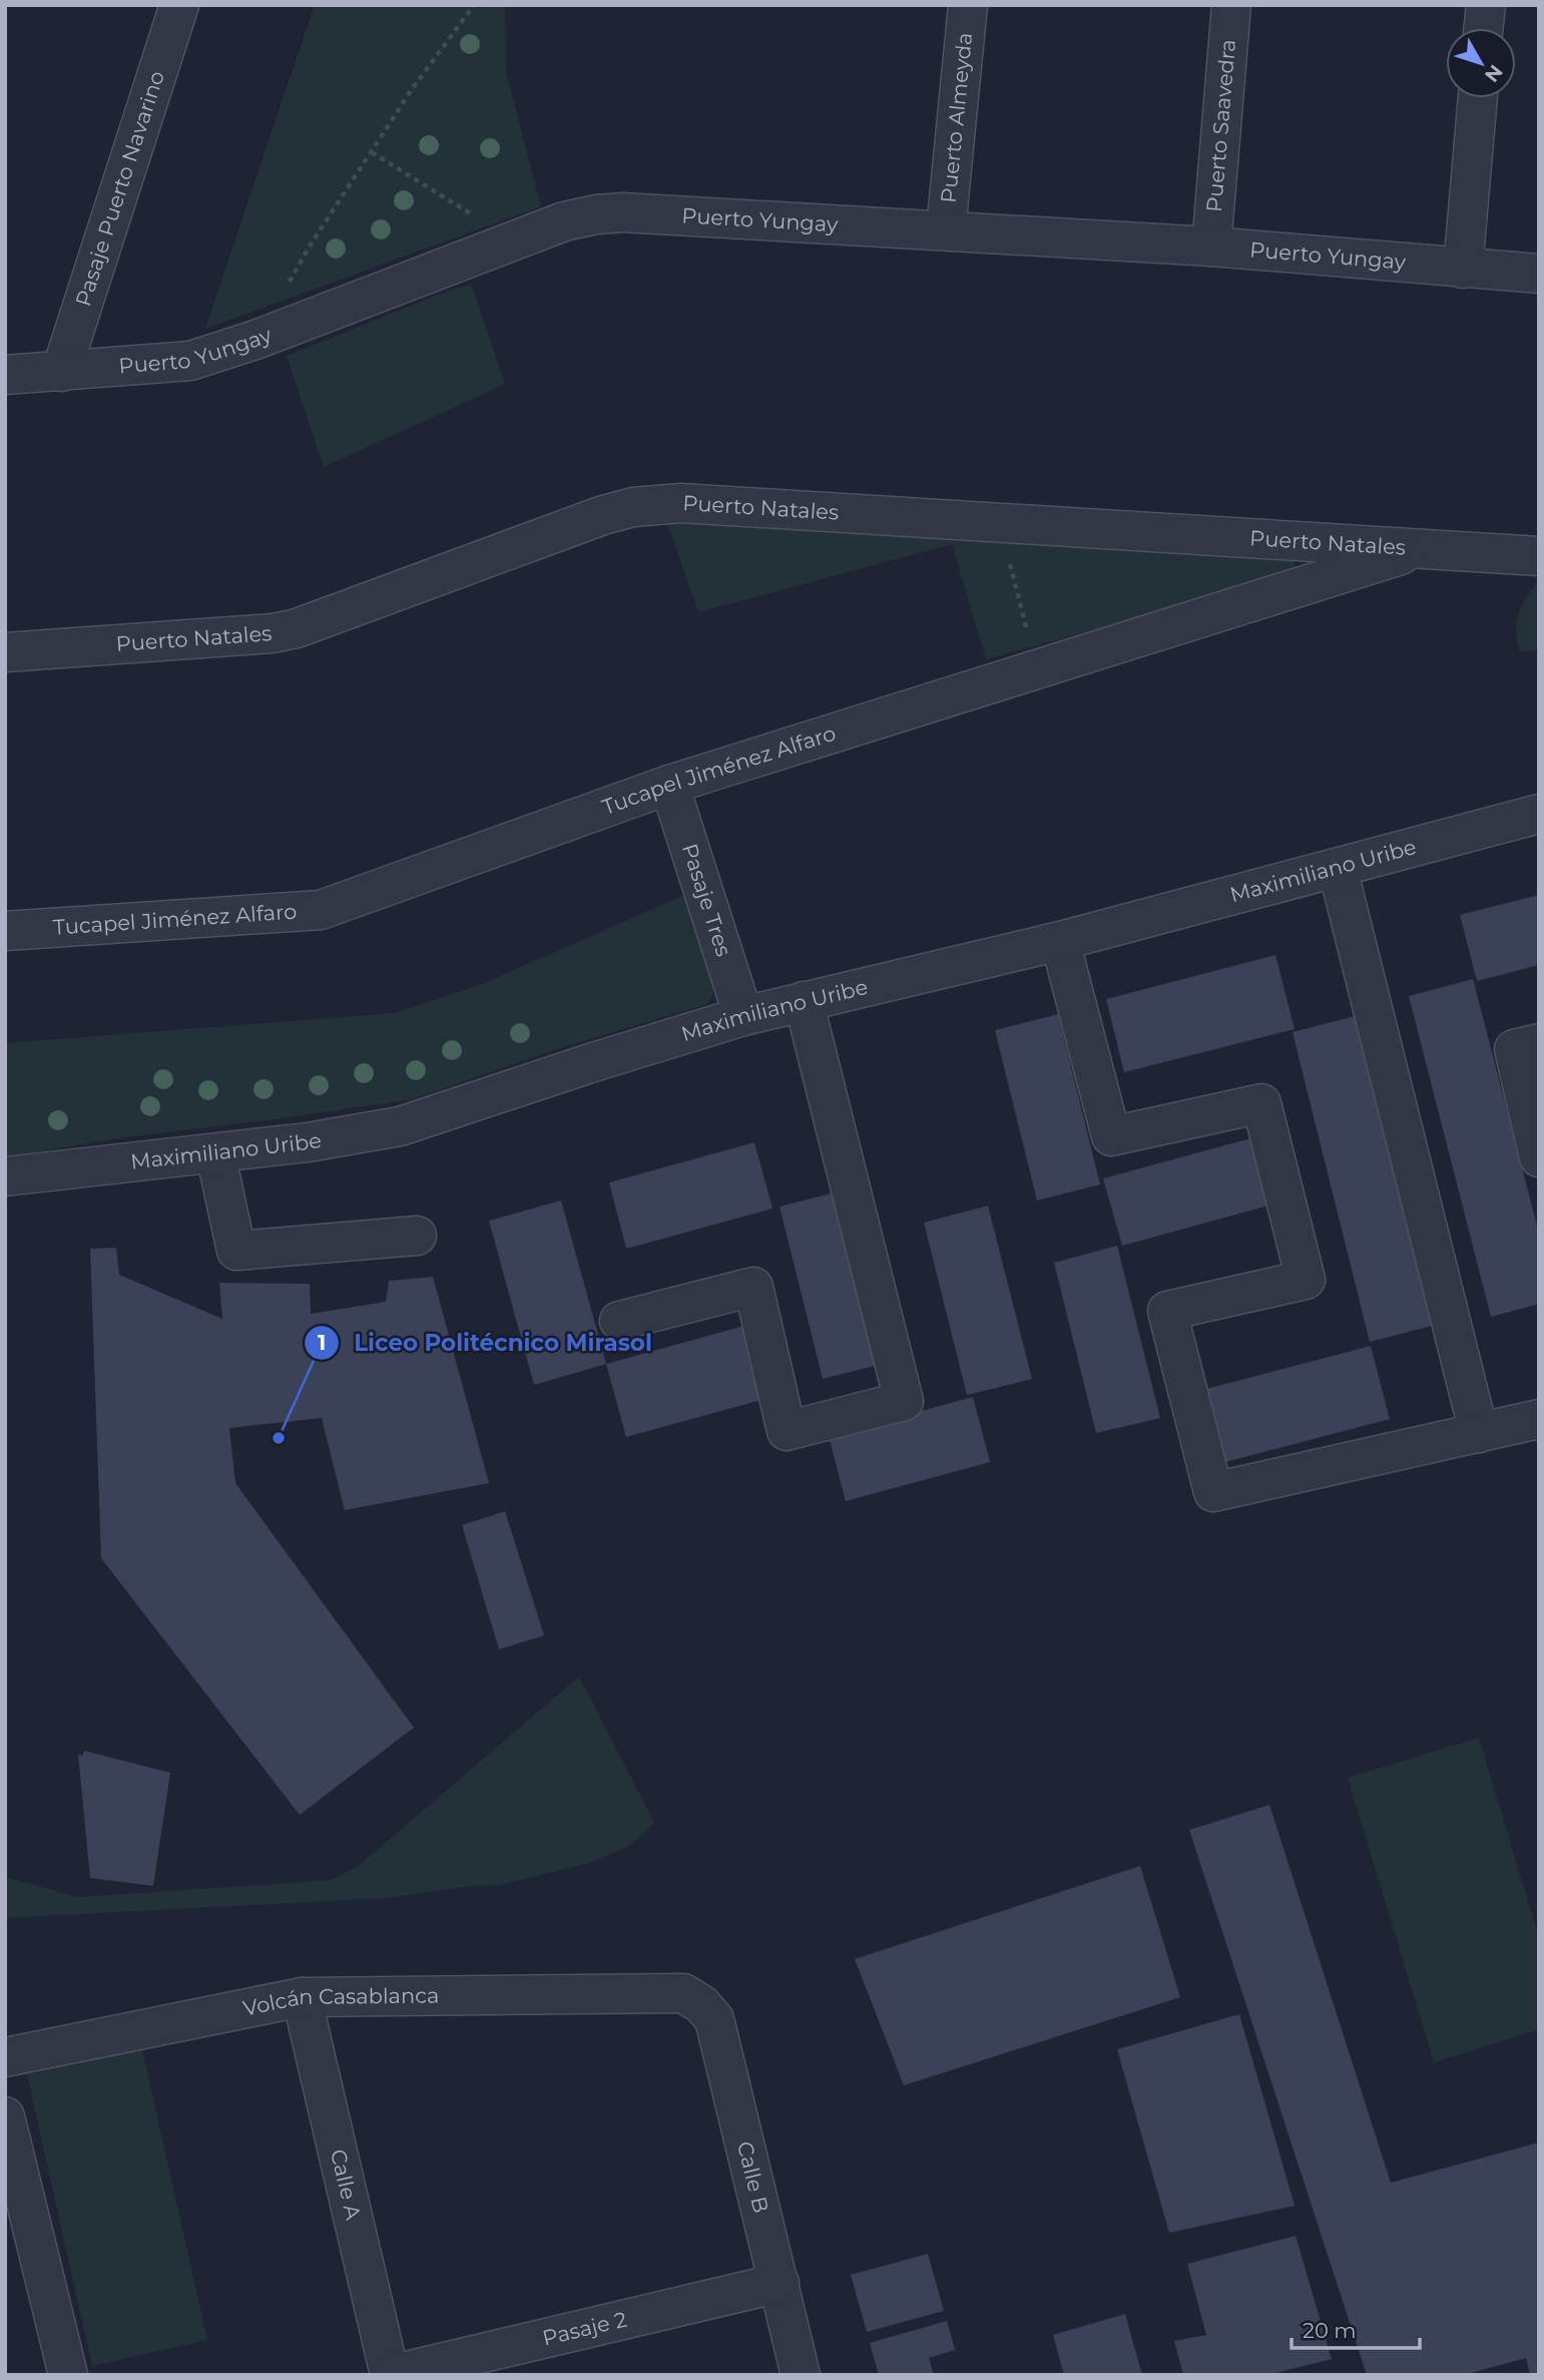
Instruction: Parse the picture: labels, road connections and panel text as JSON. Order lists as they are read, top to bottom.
{
  "streets": {
    "street": [
      "Puerto Almeyda",
      "Puerto Saavedra",
      "Pasaje Puerto Navarino",
      "Puerto Yungay",
      "Puerto Natales",
      "Tucapel Jiménez Alfaro",
      "Maximiliano Uribe",
      "Pasaje Tres",
      "Volcán Casablanca",
      "Calle B",
      "Calle A",
      "Pasaje 2"
    ]
  },
  "crossings": [
    ["Puerto Almeyda", "Puerto Yungay"],
    ["Puerto Saavedra", "Puerto Yungay"],
    ["Pasaje Puerto Navarino", "Puerto Yungay"],
    ["Puerto Natales", "Tucapel Jiménez Alfaro"],
    ["Tucapel Jiménez Alfaro", "Pasaje Tres"],
    ["Maximiliano Uribe", "Pasaje Tres"],
    ["Volcán Casablanca", "Calle B"],
    ["Volcán Casablanca", "Calle A"],
    ["Calle B", "Pasaje 2"],
    ["Calle A", "Pasaje 2"]
  ],
  "places": ["Liceo Politécnico Mirasol"],
  "scale_bar": "20 m",
  "north": "bottom right"
}
